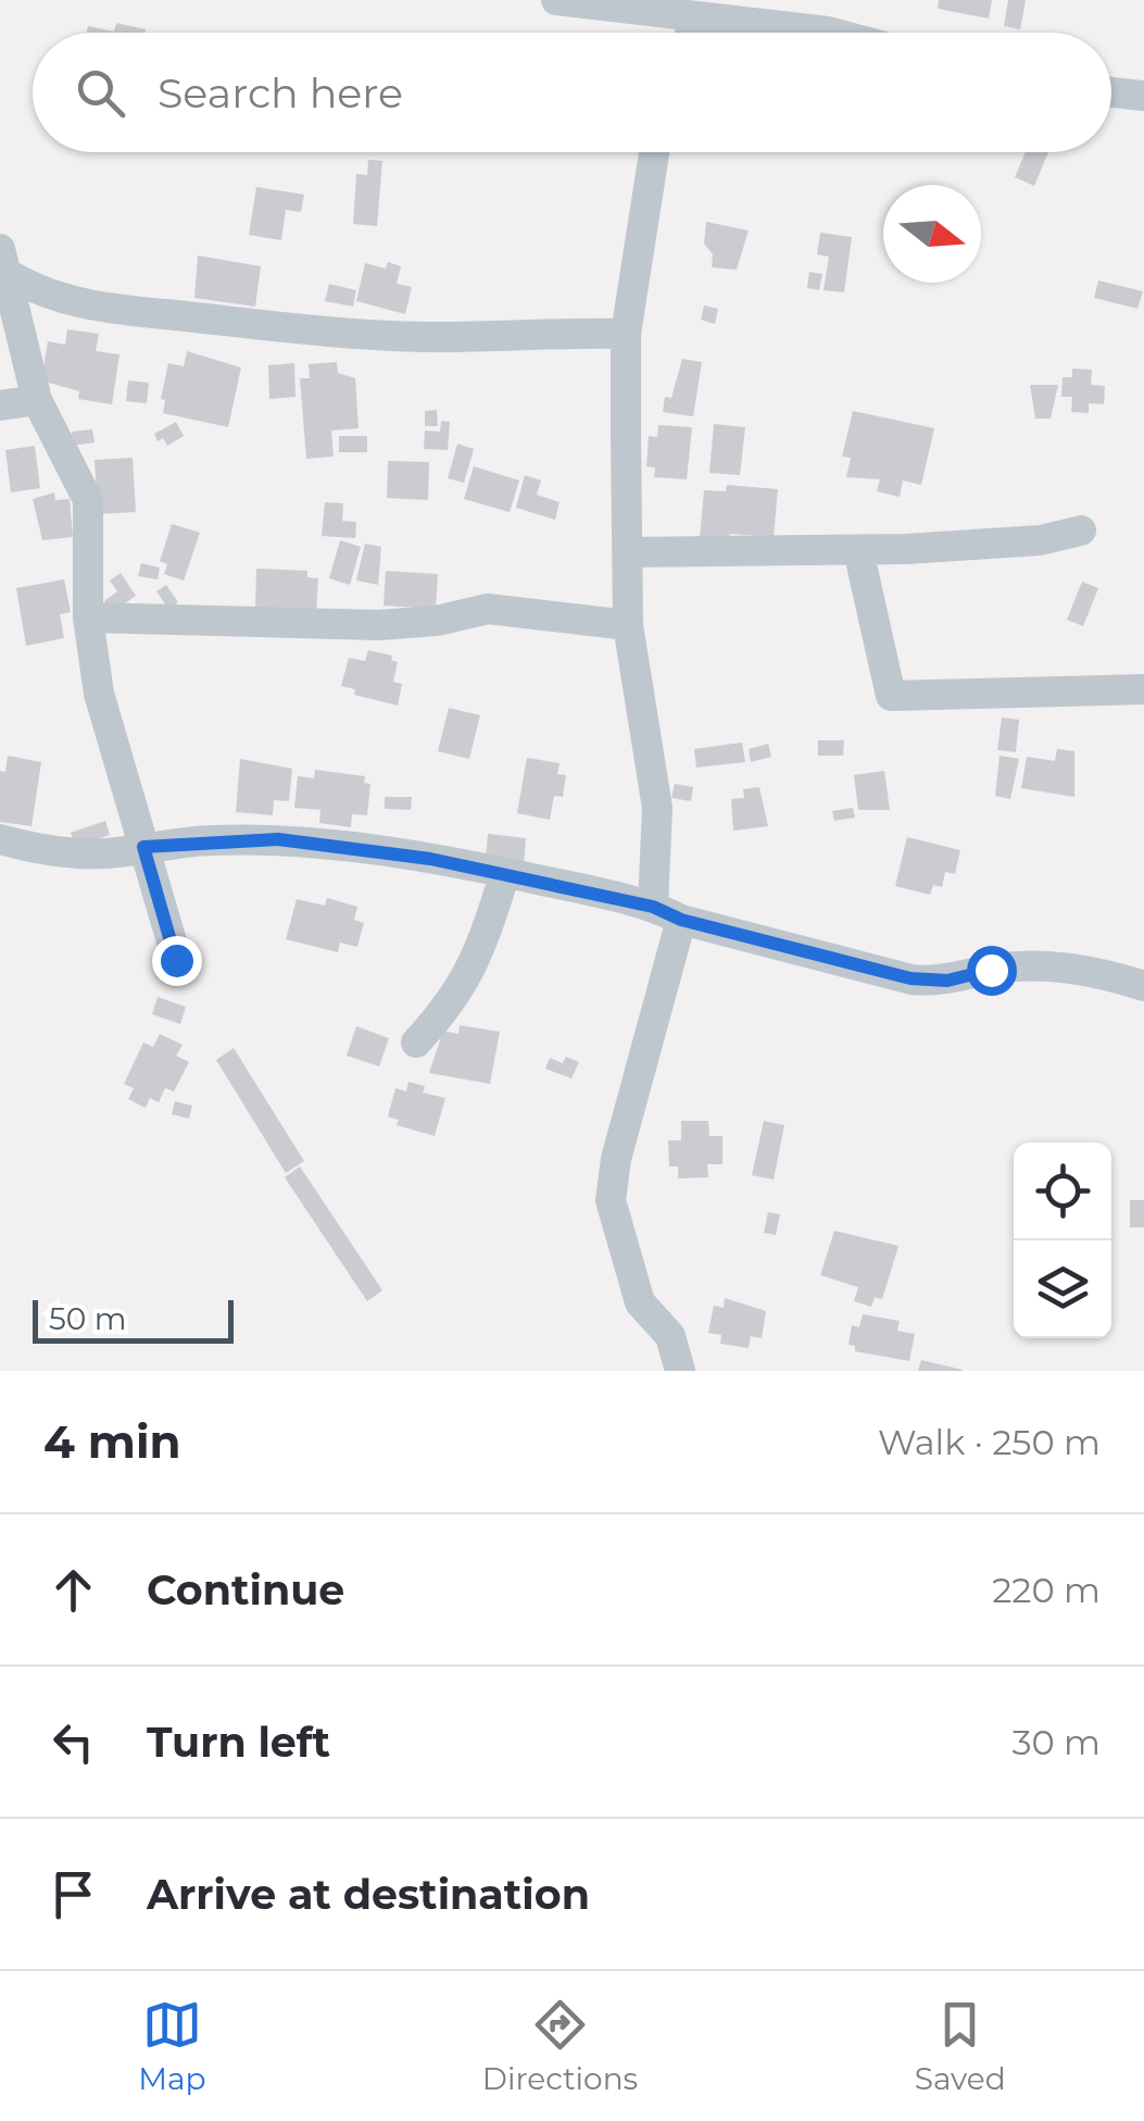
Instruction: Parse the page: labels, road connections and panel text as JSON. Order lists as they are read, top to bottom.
{
  "scale_bar": "50 m",
  "north": "right",
  "page": {
    "search": "Search here",
    "scale": "50 m",
    "heading": ["4 min", "Walk · 250 m"],
    "list": [
      ["Continue", "220 m"],
      ["Turn left", "30 m"],
      "Arrive at destination"
    ],
    "nav": ["Map", "Directions", "Saved"]
  }
}
